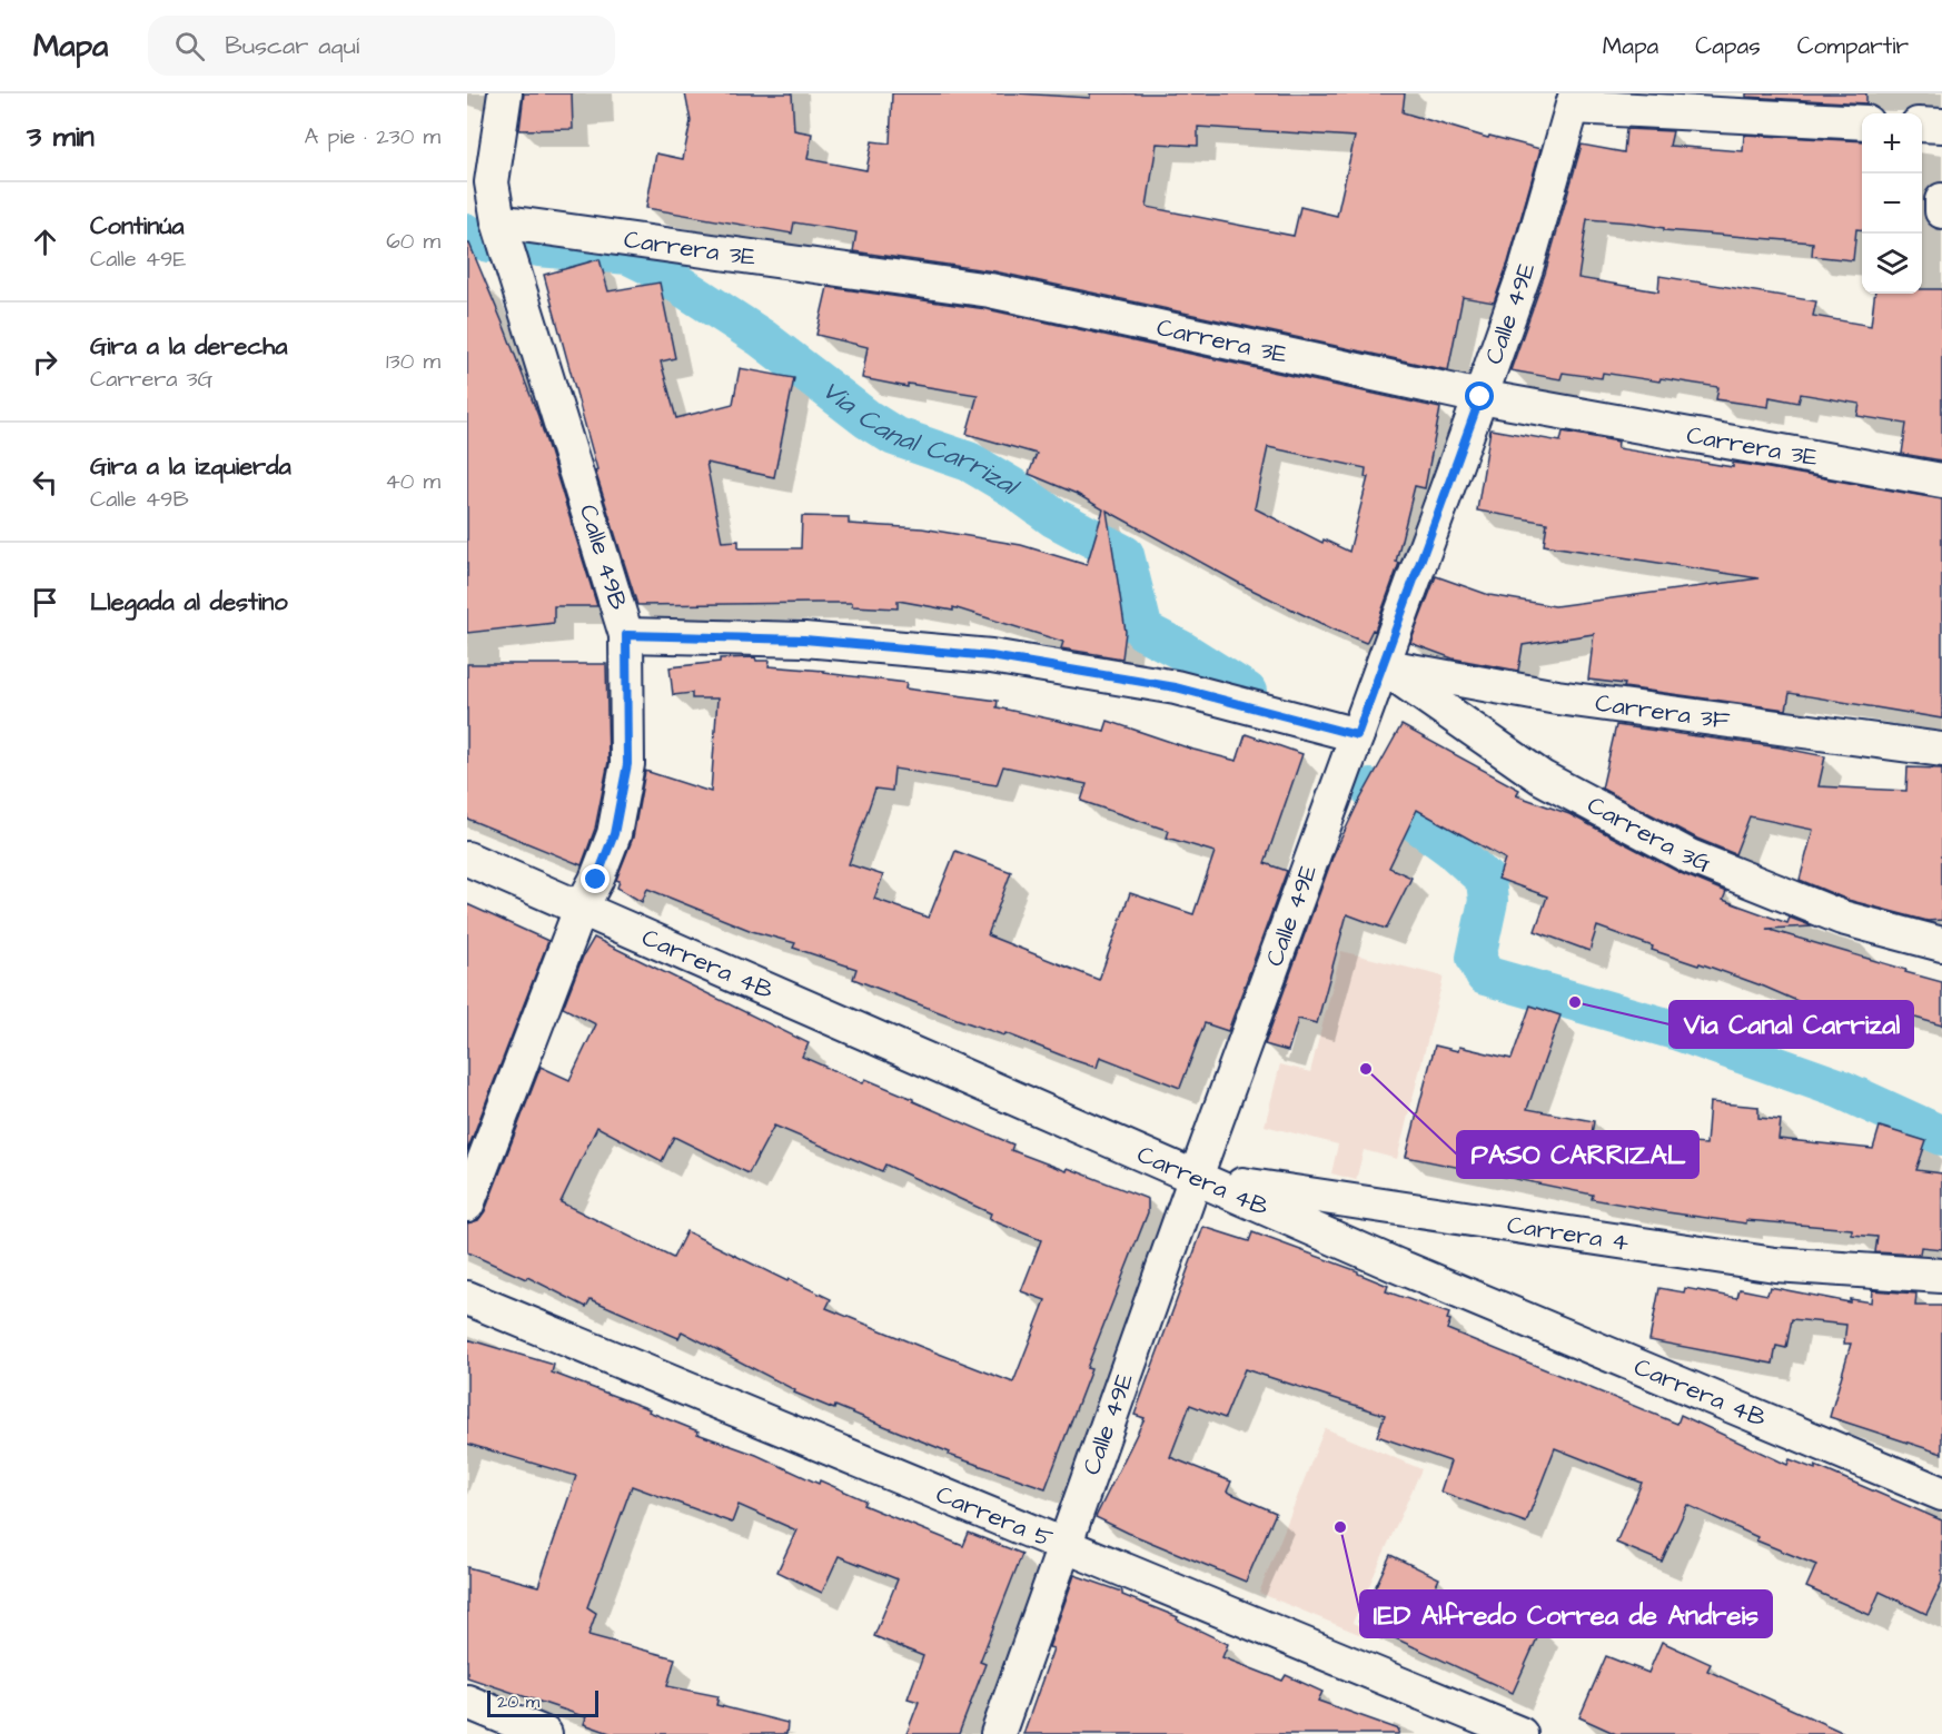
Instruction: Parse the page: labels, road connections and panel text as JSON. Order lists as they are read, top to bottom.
{
  "streets": {
    "street": [
      "Carrera 3E",
      "Calle 49E",
      "Calle 49B",
      "Carrera 3F",
      "Carrera 3G",
      "Carrera 4B",
      "Carrera 4",
      "Carrera 5"
    ]
  },
  "crossings": [
    ["Carrera 3E", "Calle 49E"],
    ["Carrera 3E", "Calle 49B"],
    ["Calle 49E", "Carrera 3F"],
    ["Calle 49E", "Carrera 3G"],
    ["Calle 49E", "Carrera 4B"],
    ["Calle 49E", "Carrera 4"],
    ["Calle 49E", "Carrera 5"],
    ["Calle 49B", "Carrera 4B"],
    ["Carrera 3F", "Carrera 3G"],
    ["Carrera 4B", "Carrera 4"]
  ],
  "water": ["Via Canal Carrizal"],
  "places": ["Via Canal Carrizal", "PASO CARRIZAL", "IED Alfredo Correa de Andreis"],
  "scale_bar": "20 m",
  "page": {
    "header": "Mapa",
    "search": "Buscar aquí",
    "nav": ["Mapa", "Capas", "Compartir"],
    "heading": ["3 min", "A pie · 230 m"],
    "map_buttons": ["+", "−"],
    "list": [
      ["Continúa", "Calle 49E", "60 m"],
      ["Gira a la derecha", "Carrera 3G", "130 m"],
      ["Gira a la izquierda", "Calle 49B", "40 m"],
      "Llegada al destino"
    ],
    "scale": "20 m"
  }
}
